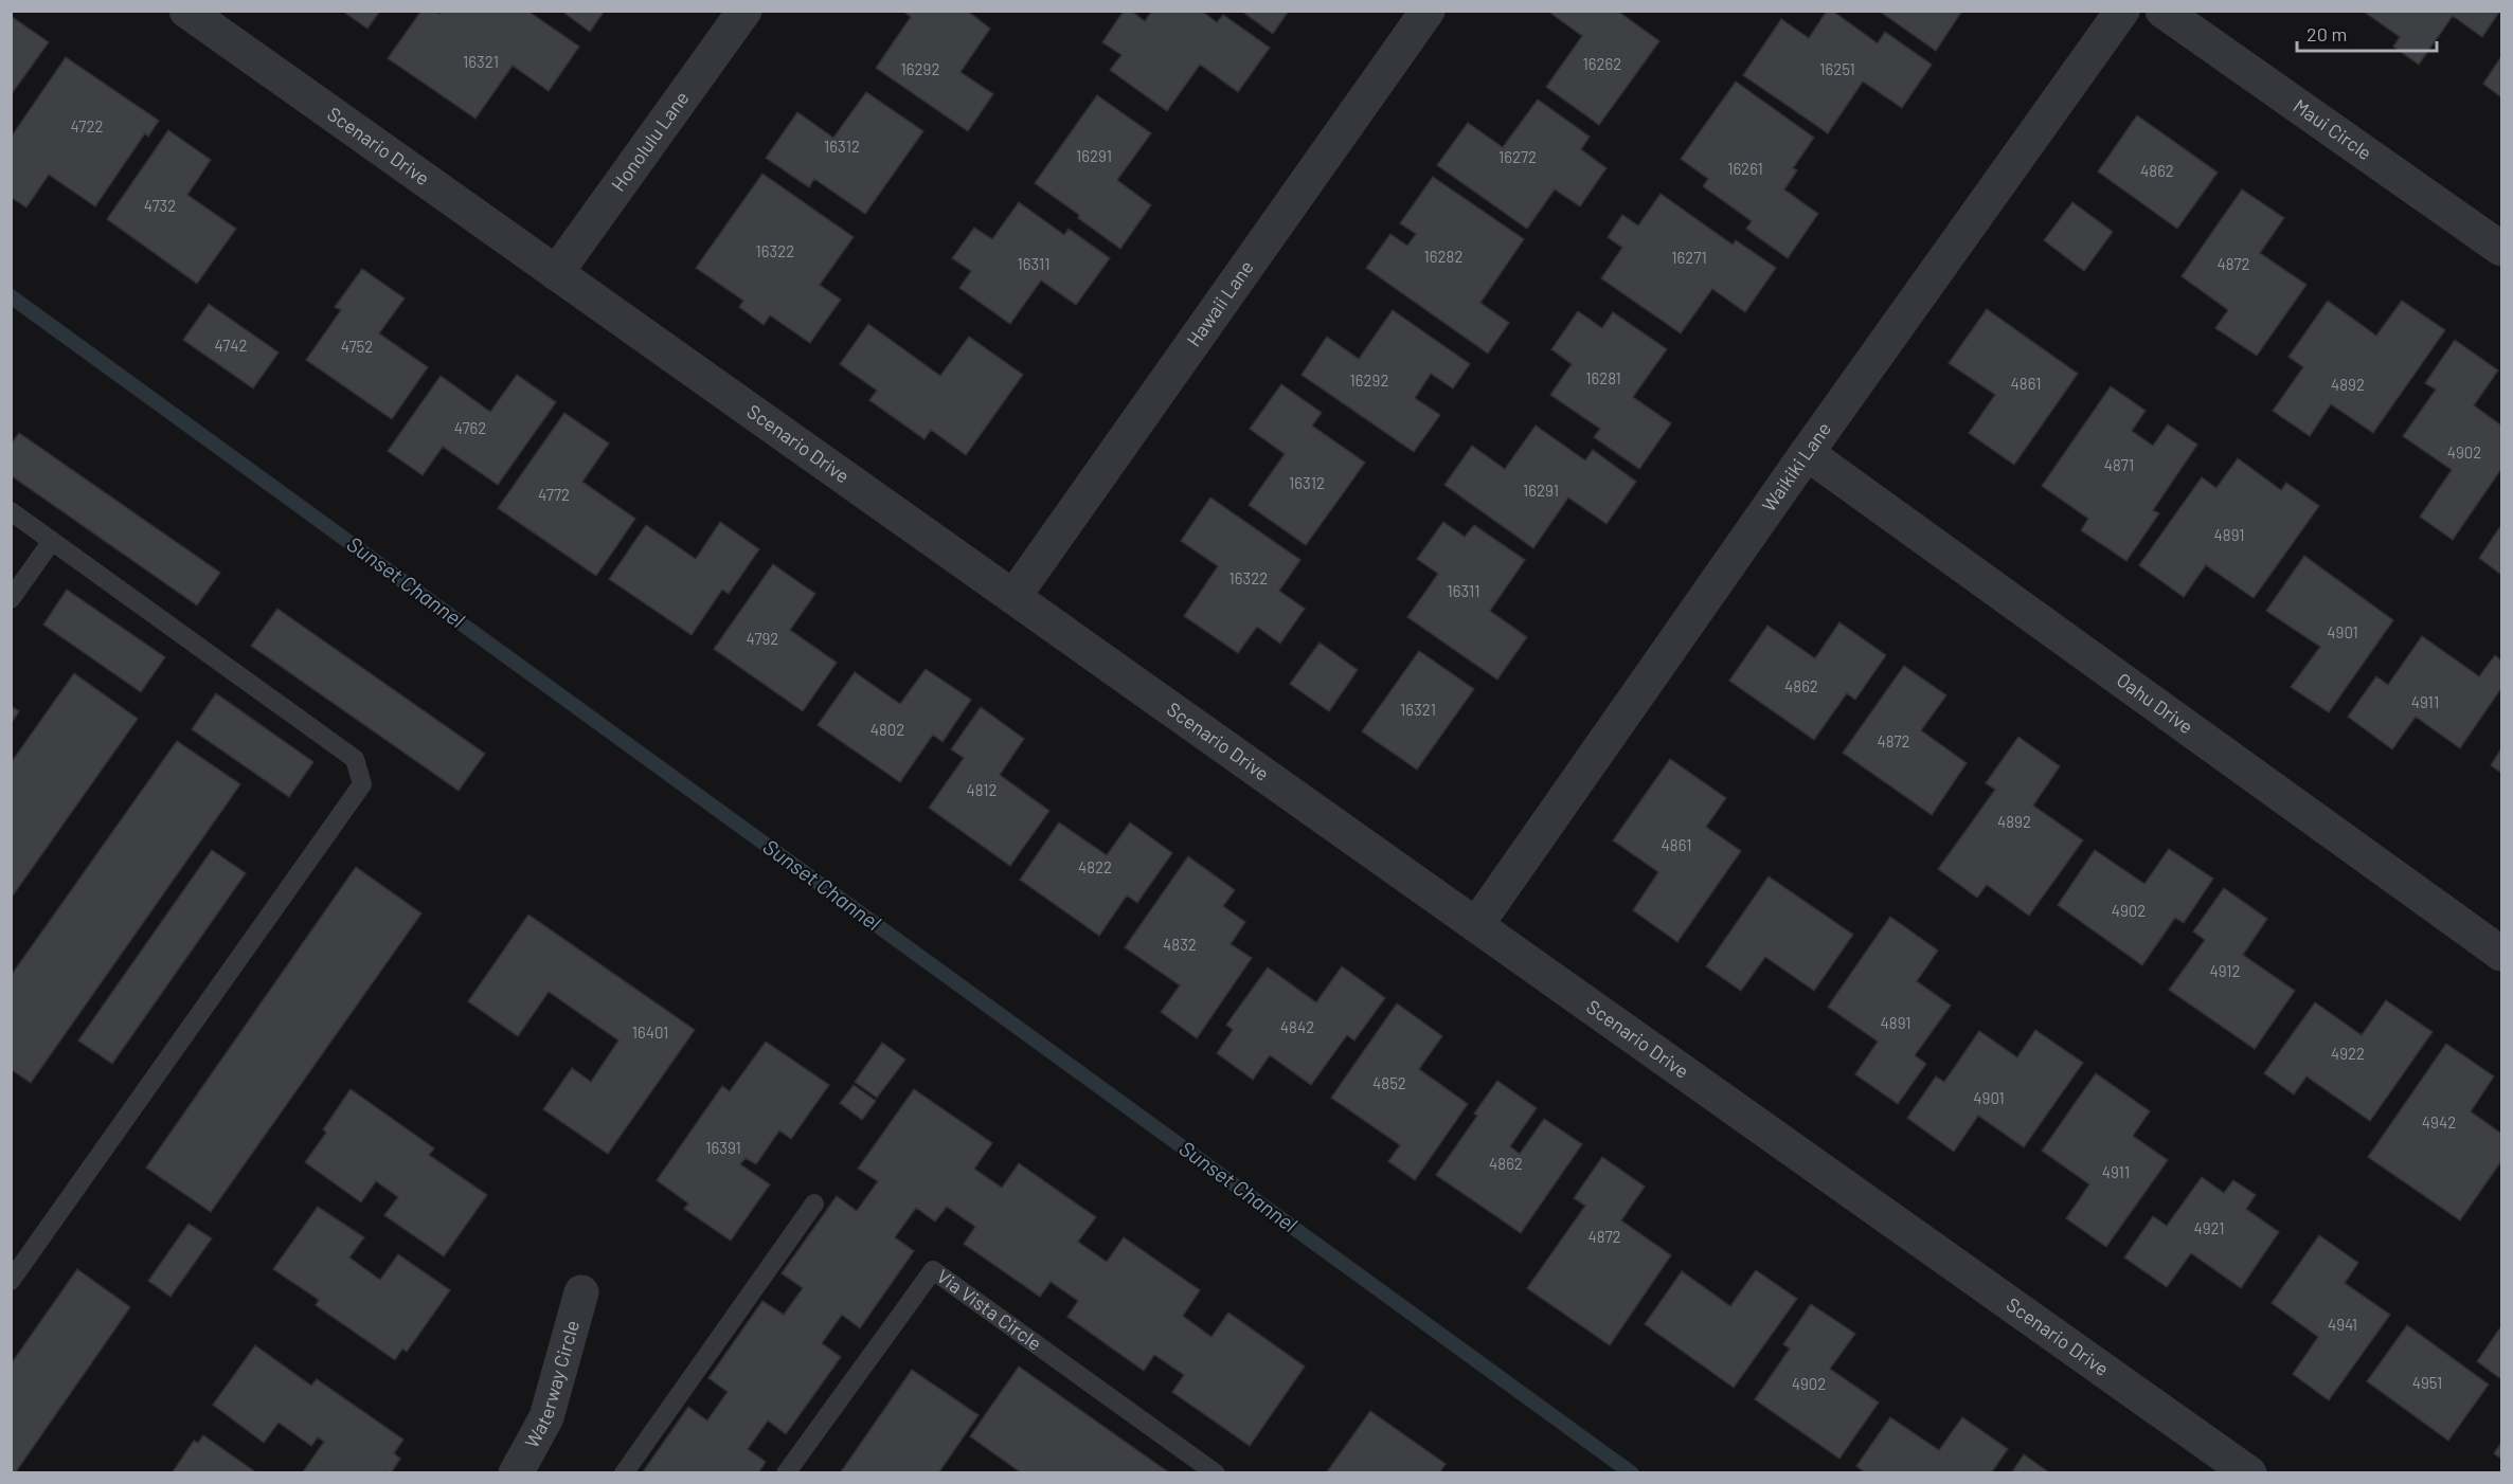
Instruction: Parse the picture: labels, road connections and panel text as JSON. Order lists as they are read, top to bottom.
{
  "streets": {
    "street": [
      "Maui Circle",
      "Honolulu Lane",
      "Scenario Drive",
      "Hawaii Lane",
      "Waikiki Lane",
      "Oahu Drive",
      "Waterway Circle"
    ],
    "lane": ["Via Vista Circle"]
  },
  "crossings": [
    ["Honolulu Lane", "Scenario Drive"],
    ["Scenario Drive", "Hawaii Lane"],
    ["Scenario Drive", "Waikiki Lane"],
    ["Waikiki Lane", "Oahu Drive"]
  ],
  "water": ["Sunset Channel"],
  "house_numbers": [
    "16321",
    "16262",
    "16292",
    "16251",
    "4722",
    "16312",
    "16291",
    "16272",
    "16261",
    "4862",
    "4732",
    "16322",
    "16282",
    "16271",
    "16311",
    "4872",
    "4742",
    "4752",
    "16281",
    "16292",
    "4861",
    "4892",
    "4762",
    "4902",
    "4871",
    "16312",
    "16291",
    "4772",
    "4891",
    "16322",
    "16311",
    "4901",
    "4792",
    "4862",
    "4911",
    "16321",
    "4802",
    "4872",
    "4812",
    "4892",
    "4861",
    "4822",
    "4902",
    "4832",
    "4912",
    "4891",
    "4842",
    "16401",
    "4922",
    "4852",
    "4901",
    "4942",
    "16391",
    "4862",
    "4911",
    "4921",
    "4872",
    "4941",
    "4951",
    "4902"
  ],
  "scale_bar": "20 m"
}
